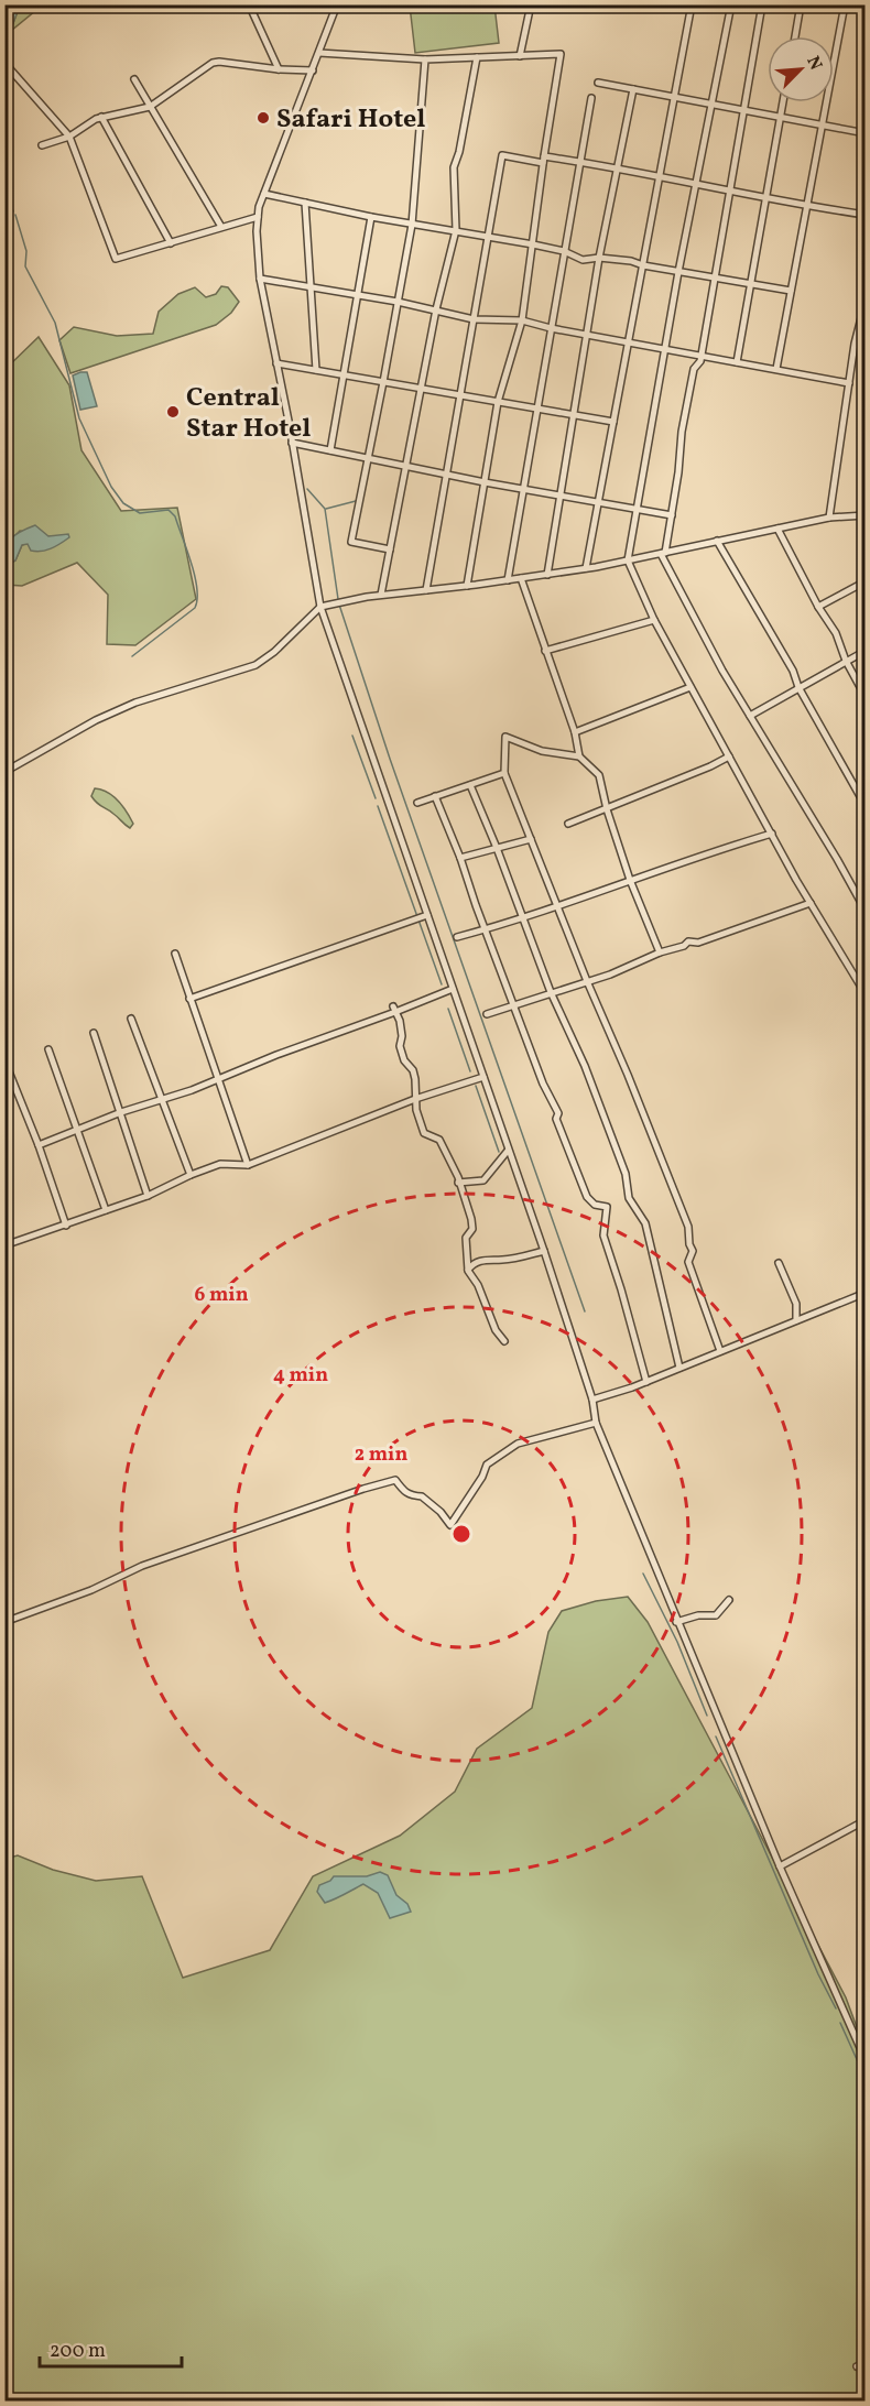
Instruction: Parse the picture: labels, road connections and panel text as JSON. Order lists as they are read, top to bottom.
{
  "places": ["Safari Hotel", "Central Star Hotel"],
  "scale_bar": "200 m",
  "north": "top right",
  "rings": ["6 min", "4 min", "2 min"]
}
